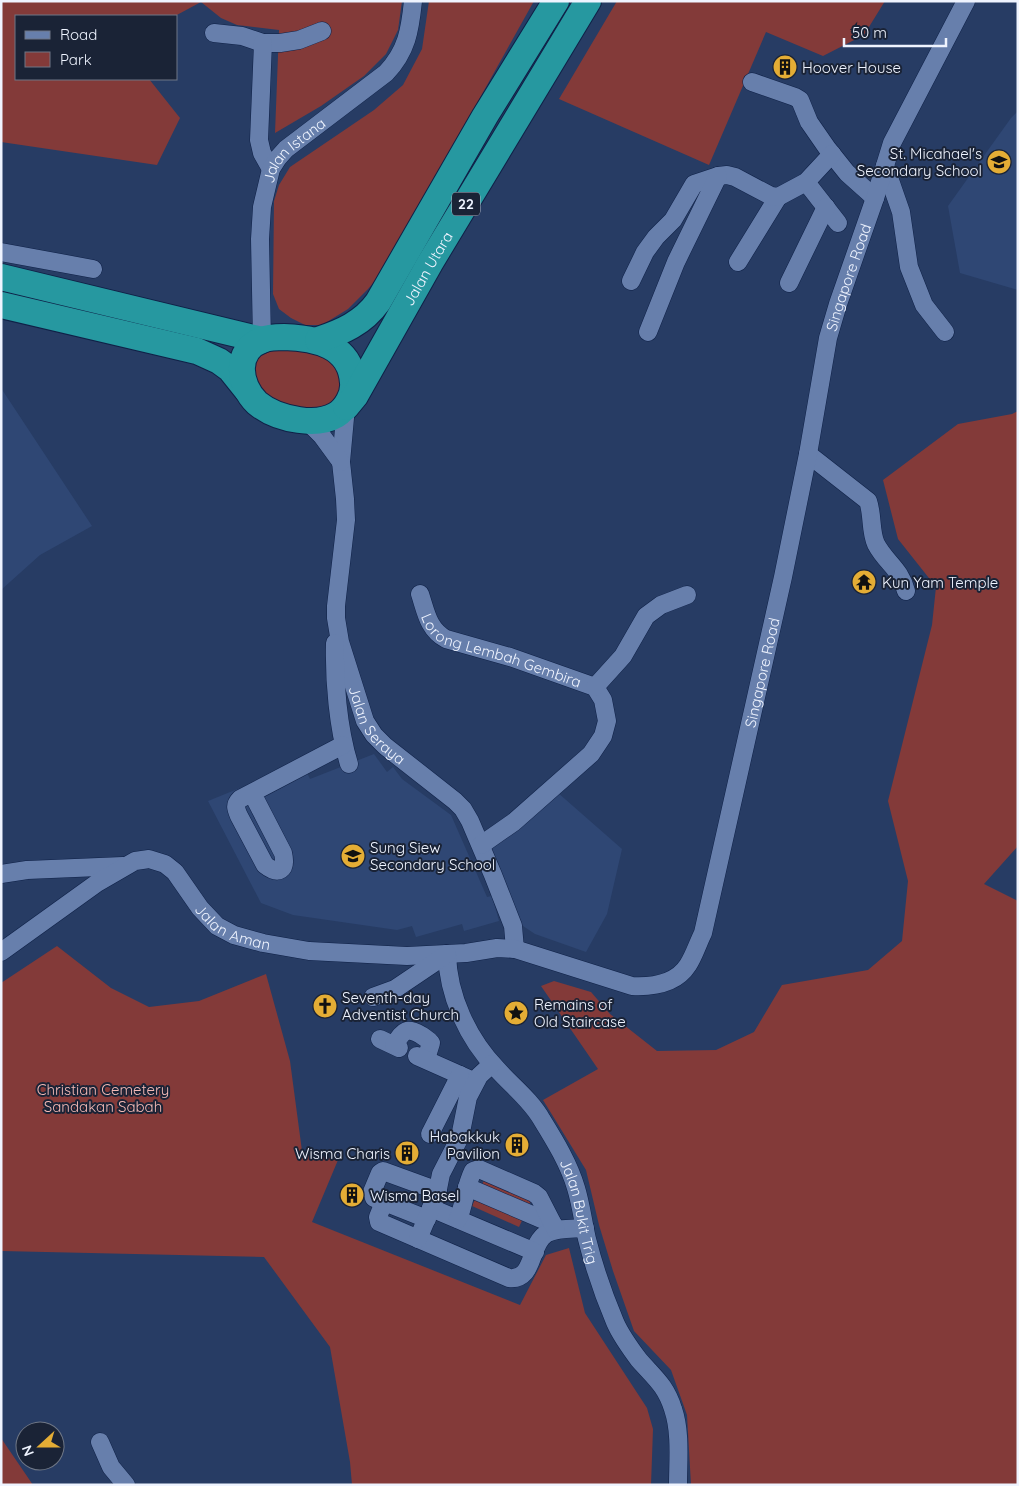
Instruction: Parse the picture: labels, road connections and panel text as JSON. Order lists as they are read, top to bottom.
{
  "streets": {
    "highway": ["22", "Jalan Utara"],
    "street": [
      "Jalan Istana",
      "Singapore Road",
      "Lorong Lembah Gembira",
      "Jalan Seraya",
      "Jalan Aman",
      "Jalan Bukit Trig"
    ]
  },
  "crossings": [
    ["Jalan Istana", "22"],
    ["Jalan Istana", "Jalan Utara"],
    ["Jalan Istana", "Jalan Seraya"],
    ["22", "Jalan Utara"],
    ["22", "Jalan Seraya"],
    ["Jalan Utara", "Jalan Seraya"],
    ["Singapore Road", "Jalan Seraya"],
    ["Singapore Road", "Jalan Aman"],
    ["Lorong Lembah Gembira", "Jalan Seraya"],
    ["Jalan Seraya", "Jalan Aman"],
    ["Jalan Aman", "Jalan Bukit Trig"]
  ],
  "parks": ["Christian Cemetery Sandakan Sabah"],
  "places": {
    "building": [
      "Hoover House",
      "Habakkuk Pavilion",
      "Wisma Charis",
      "Wisma Basel"
    ],
    "school or university": ["St. Micahael's Secondary School", "Sung Siew Secondary School"],
    "temple": ["Kun Yam Temple"],
    "church": ["Seventh-day Adventist Church"],
    "place": ["Remains of Old Staircase"]
  },
  "legend": ["Road", "Park"],
  "scale_bar": "50 m",
  "north": "left"
}
